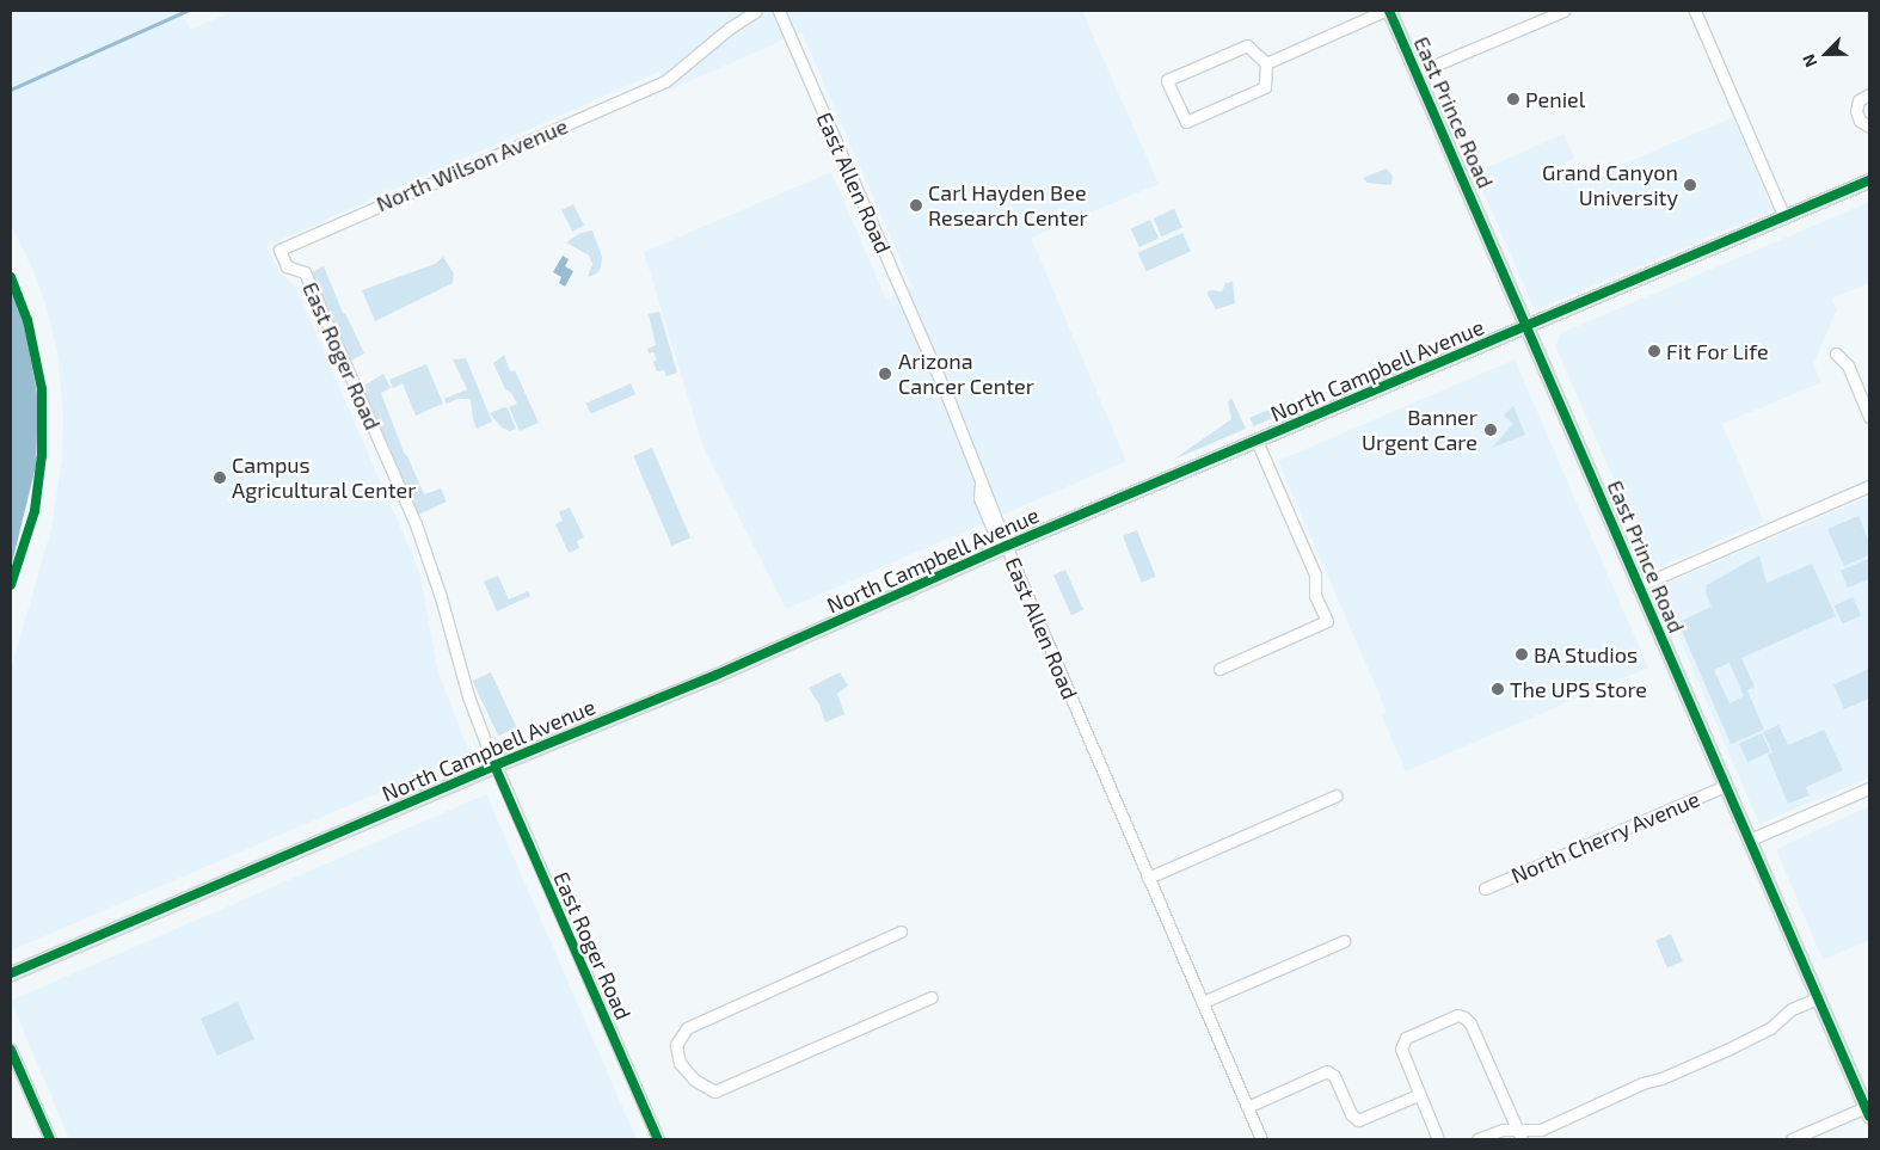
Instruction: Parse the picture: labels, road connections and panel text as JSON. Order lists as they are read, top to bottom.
{
  "streets": {
    "main road": ["East Prince Road", "North Campbell Avenue"],
    "street": [
      "North Wilson Avenue",
      "East Allen Road",
      "East Roger Road",
      "North Cherry Avenue"
    ]
  },
  "crossings": [
    ["East Prince Road", "North Campbell Avenue"],
    ["East Prince Road", "North Cherry Avenue"],
    ["North Wilson Avenue", "East Roger Road"],
    ["East Allen Road", "North Campbell Avenue"],
    ["East Roger Road", "North Campbell Avenue"]
  ],
  "places": [
    "Peniel",
    "Grand Canyon University",
    "Carl Hayden Bee Research Center",
    "Fit For Life",
    "Arizona Cancer Center",
    "Banner Urgent Care",
    "Campus Agricultural Center",
    "BA Studios",
    "The UPS Store"
  ],
  "north": "bottom left"
}
